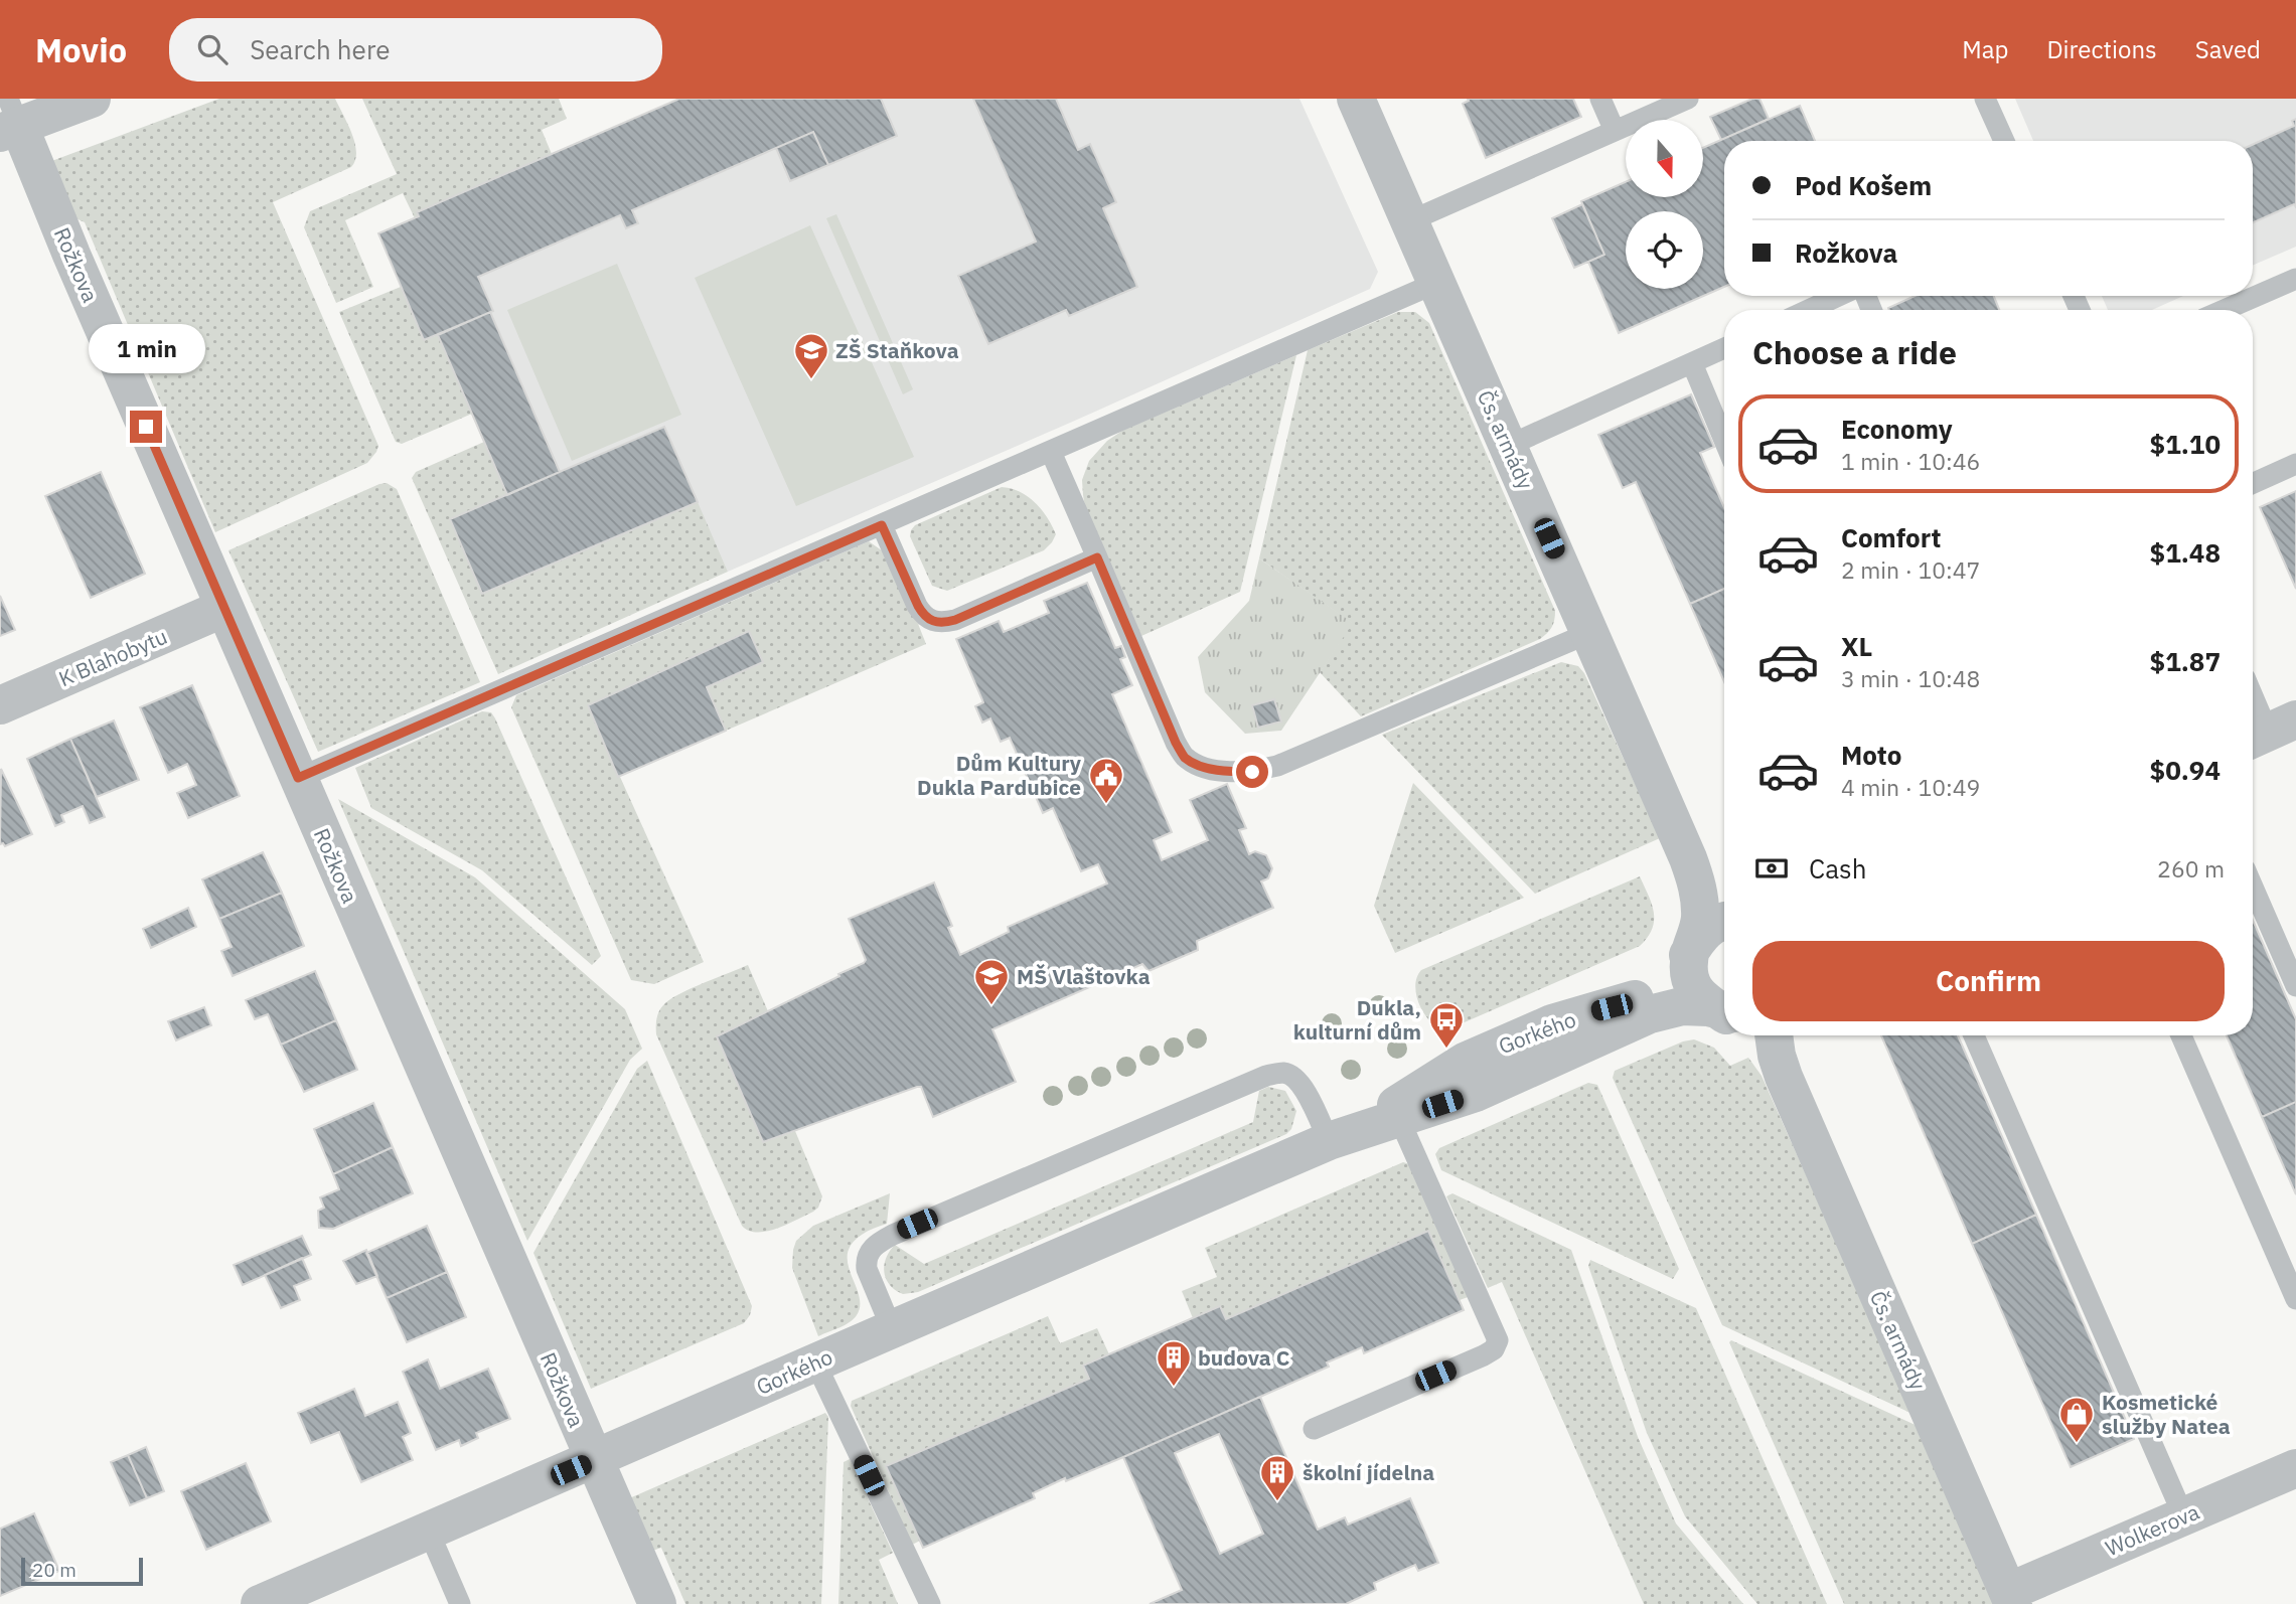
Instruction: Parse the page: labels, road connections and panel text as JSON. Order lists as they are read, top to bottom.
{
  "streets": {
    "street": [
      "Rožkova",
      "Čs. armády",
      "K Blahobytu",
      "Gorkého",
      "Wolkerova"
    ]
  },
  "crossings": [
    ["Rožkova", "K Blahobytu"],
    ["Rožkova", "Gorkého"],
    ["Čs. armády", "Gorkého"],
    ["Čs. armády", "Wolkerova"]
  ],
  "places": {
    "school or university": ["ZŠ Staňkova", "MŠ Vlaštovka"],
    "public building": ["Dům Kultury Dukla Pardubice"],
    "bus stop": ["Dukla, kulturní dům"],
    "building": ["budova C", "školní jídelna"],
    "shop": ["Kosmetické služby Natea"]
  },
  "scale_bar": "20 m",
  "north": "bottom",
  "page": {
    "header": "Movio",
    "search": "Search here",
    "nav": ["Map", "Directions", "Saved"],
    "banner": ["Pod Košem", "Rožkova"],
    "heading": "Choose a ride",
    "bubble": "1 min",
    "list": [
      {
        "name": "Economy",
        "note": "1 min · 10:46",
        "value": "$1.10"
      },
      {
        "name": "Comfort",
        "note": "2 min · 10:47",
        "value": "$1.48"
      },
      {
        "name": "XL",
        "note": "3 min · 10:48",
        "value": "$1.87"
      },
      {
        "name": "Moto",
        "note": "4 min · 10:49",
        "value": "$0.94"
      }
    ],
    "pay": ["Cash", "260 m"],
    "buttons": "Confirm",
    "scale": "20 m"
  }
}
